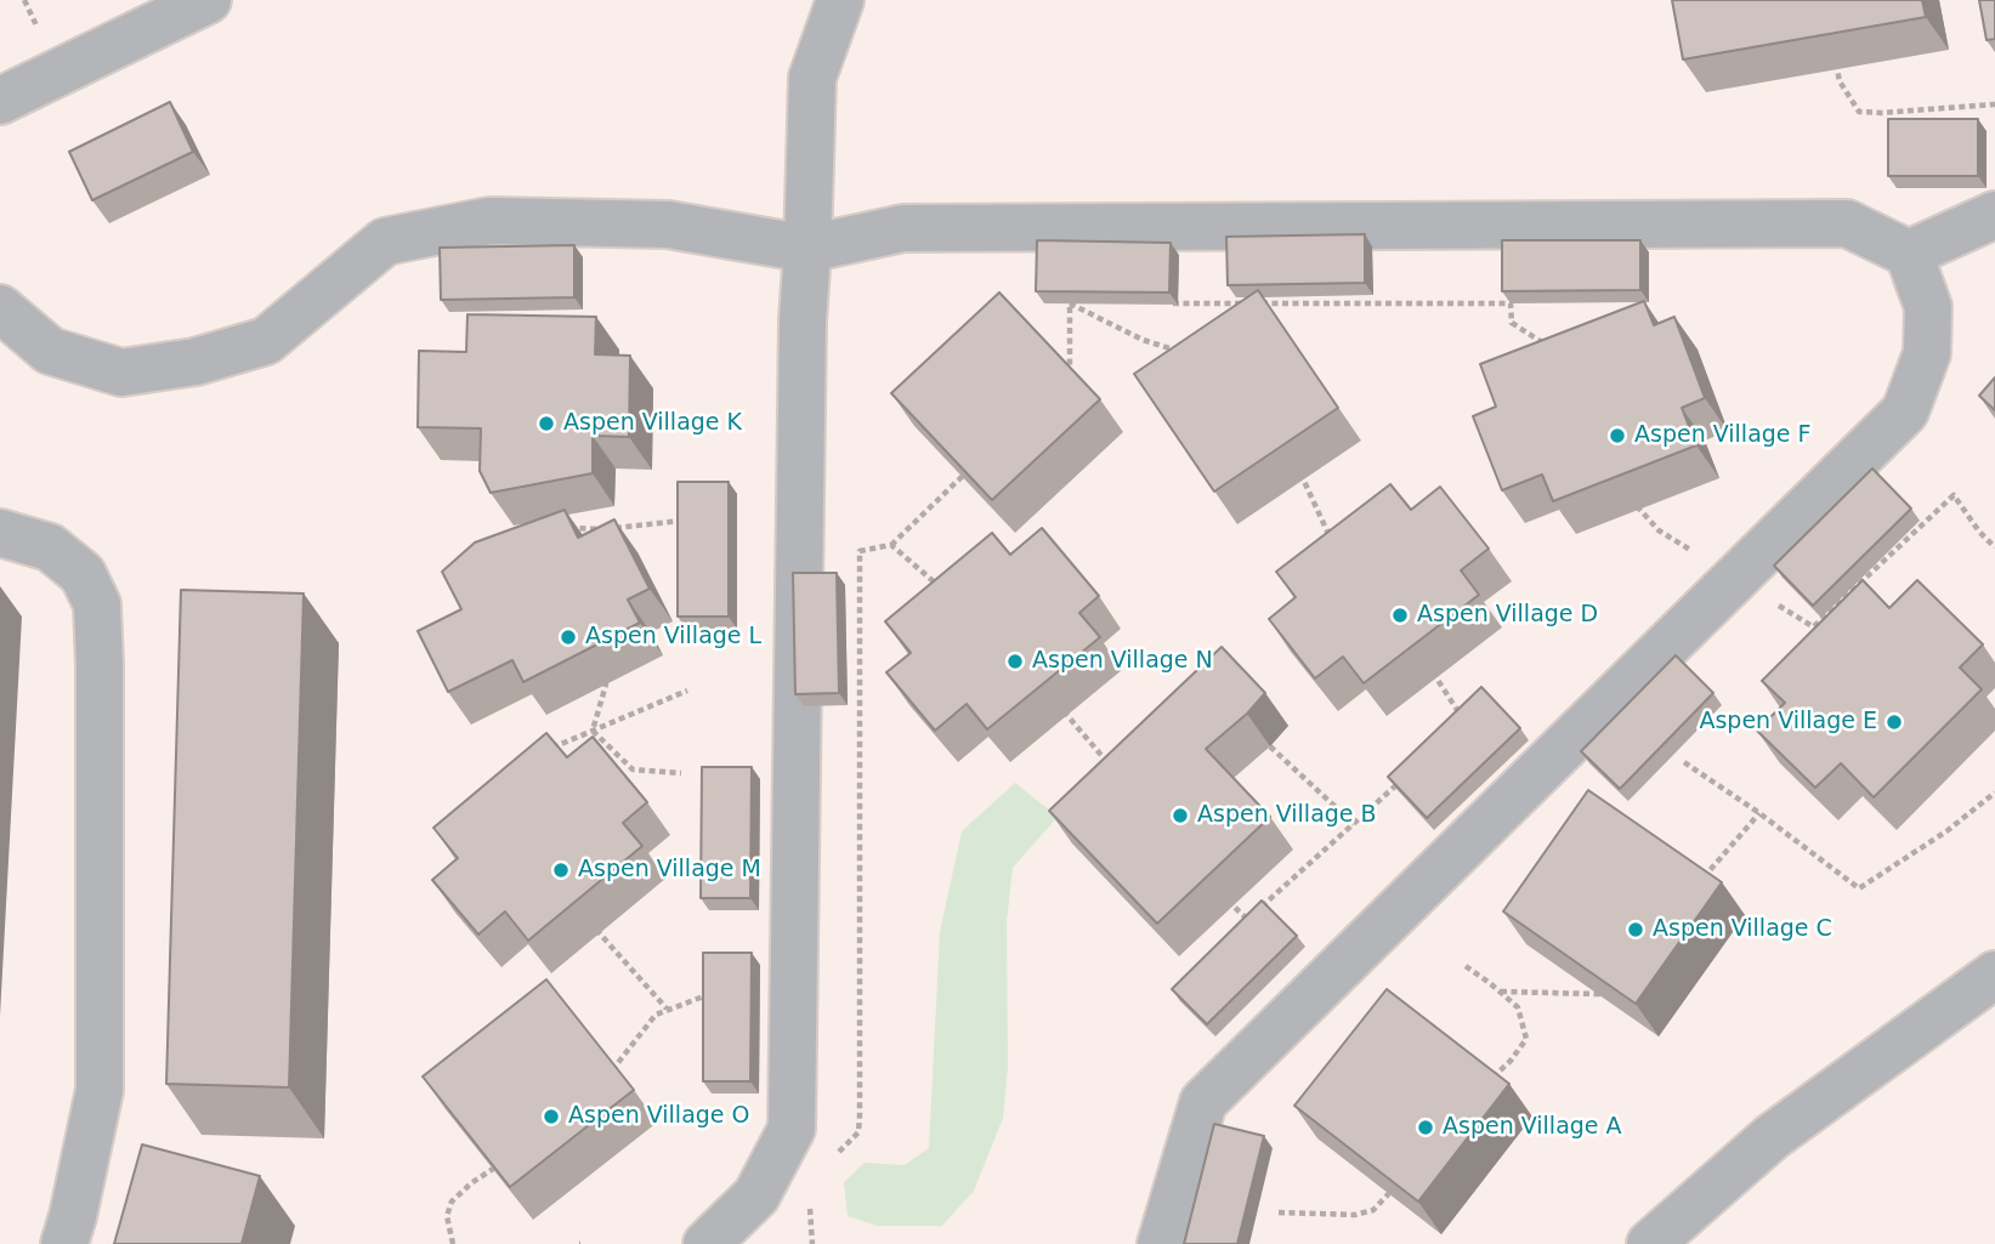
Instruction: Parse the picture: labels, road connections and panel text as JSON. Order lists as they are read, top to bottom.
{
  "places": [
    "Aspen Village K",
    "Aspen Village F",
    "Aspen Village D",
    "Aspen Village L",
    "Aspen Village N",
    "Aspen Village E",
    "Aspen Village B",
    "Aspen Village M",
    "Aspen Village C",
    "Aspen Village O",
    "Aspen Village A"
  ]
}
